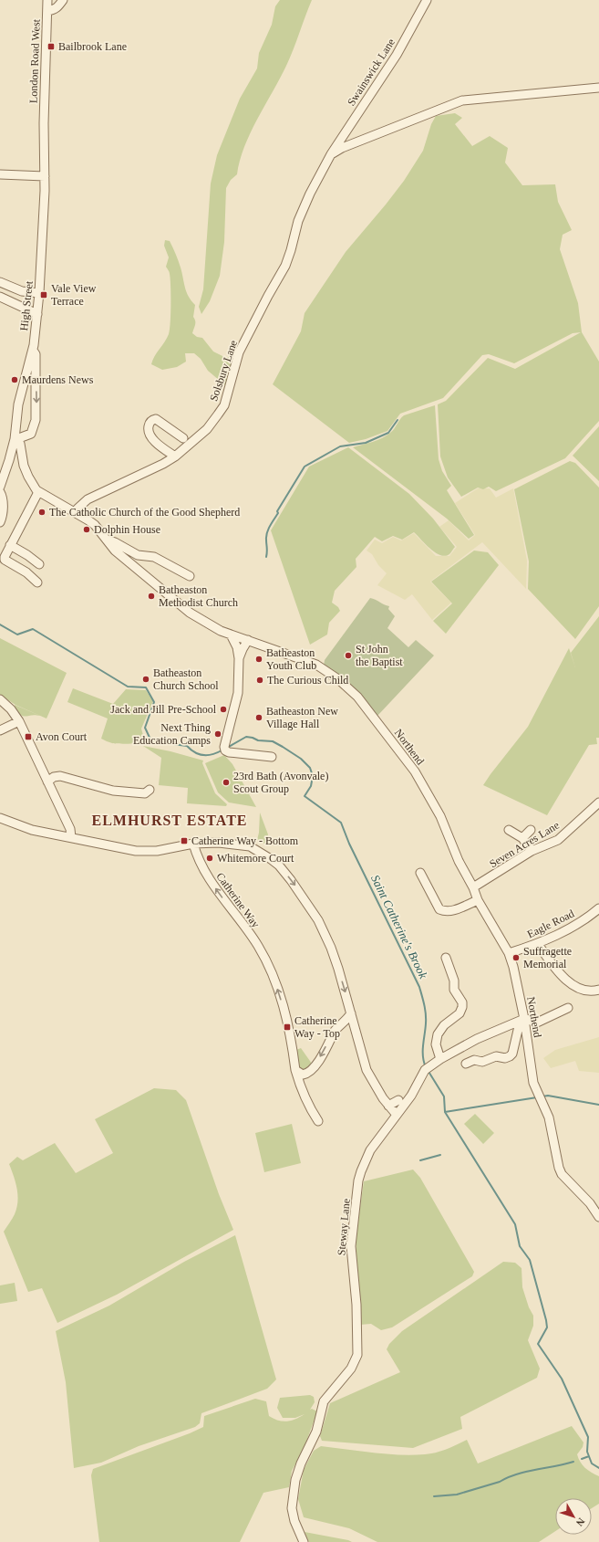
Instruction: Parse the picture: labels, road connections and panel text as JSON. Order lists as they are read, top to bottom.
{
  "streets": {
    "street": [
      "London Road West",
      "Swainswick Lane",
      "High Street",
      "Solsbury Lane",
      "Northend",
      "Seven Acres Lane",
      "Catherine Way",
      "Eagle Road",
      "Steway Lane"
    ]
  },
  "crossings": [
    ["London Road West", "High Street"],
    ["Swainswick Lane", "Solsbury Lane"],
    ["Solsbury Lane", "Northend"],
    ["Northend", "Seven Acres Lane"],
    ["Northend", "Eagle Road"],
    ["Northend", "Steway Lane"]
  ],
  "one_way": ["Catherine Way"],
  "districts": ["ELMHURST ESTATE"],
  "water": ["Saint Catherine's Brook"],
  "places": {
    "transit": [
      "Bailbrook Lane",
      "Vale View Terrace",
      "Avon Court",
      "Catherine Way - Bottom",
      "Catherine Way - Top"
    ],
    "other": [
      "Maurdens News",
      "The Catholic Church of the Good Shepherd",
      "Dolphin House",
      "Batheaston Methodist Church",
      "St John the Baptist",
      "Batheaston Youth Club",
      "Batheaston Church School",
      "The Curious Child",
      "Jack and Jill Pre-School",
      "Batheaston New Village Hall",
      "Next Thing Education Camps",
      "23rd Bath (Avonvale) Scout Group",
      "Whitemore Court",
      "Suffragette Memorial"
    ]
  },
  "north": "bottom right"
}
